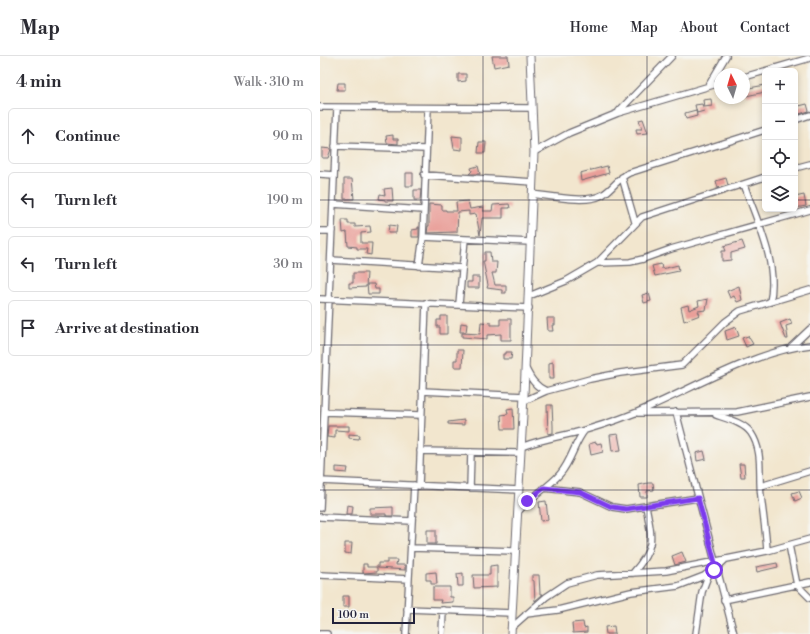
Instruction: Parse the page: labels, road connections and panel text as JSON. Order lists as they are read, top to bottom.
{
  "scale_bar": "100 m",
  "north": "top",
  "page": {
    "header": "Map",
    "nav": [
      "Home",
      "Map",
      "About",
      "Contact"
    ],
    "heading": ["4 min", "Walk · 310 m"],
    "map_buttons": ["+", "−"],
    "list": [
      ["Continue", "90 m"],
      ["Turn left", "190 m"],
      ["Turn left", "30 m"],
      "Arrive at destination"
    ],
    "scale": "100 m"
  }
}
